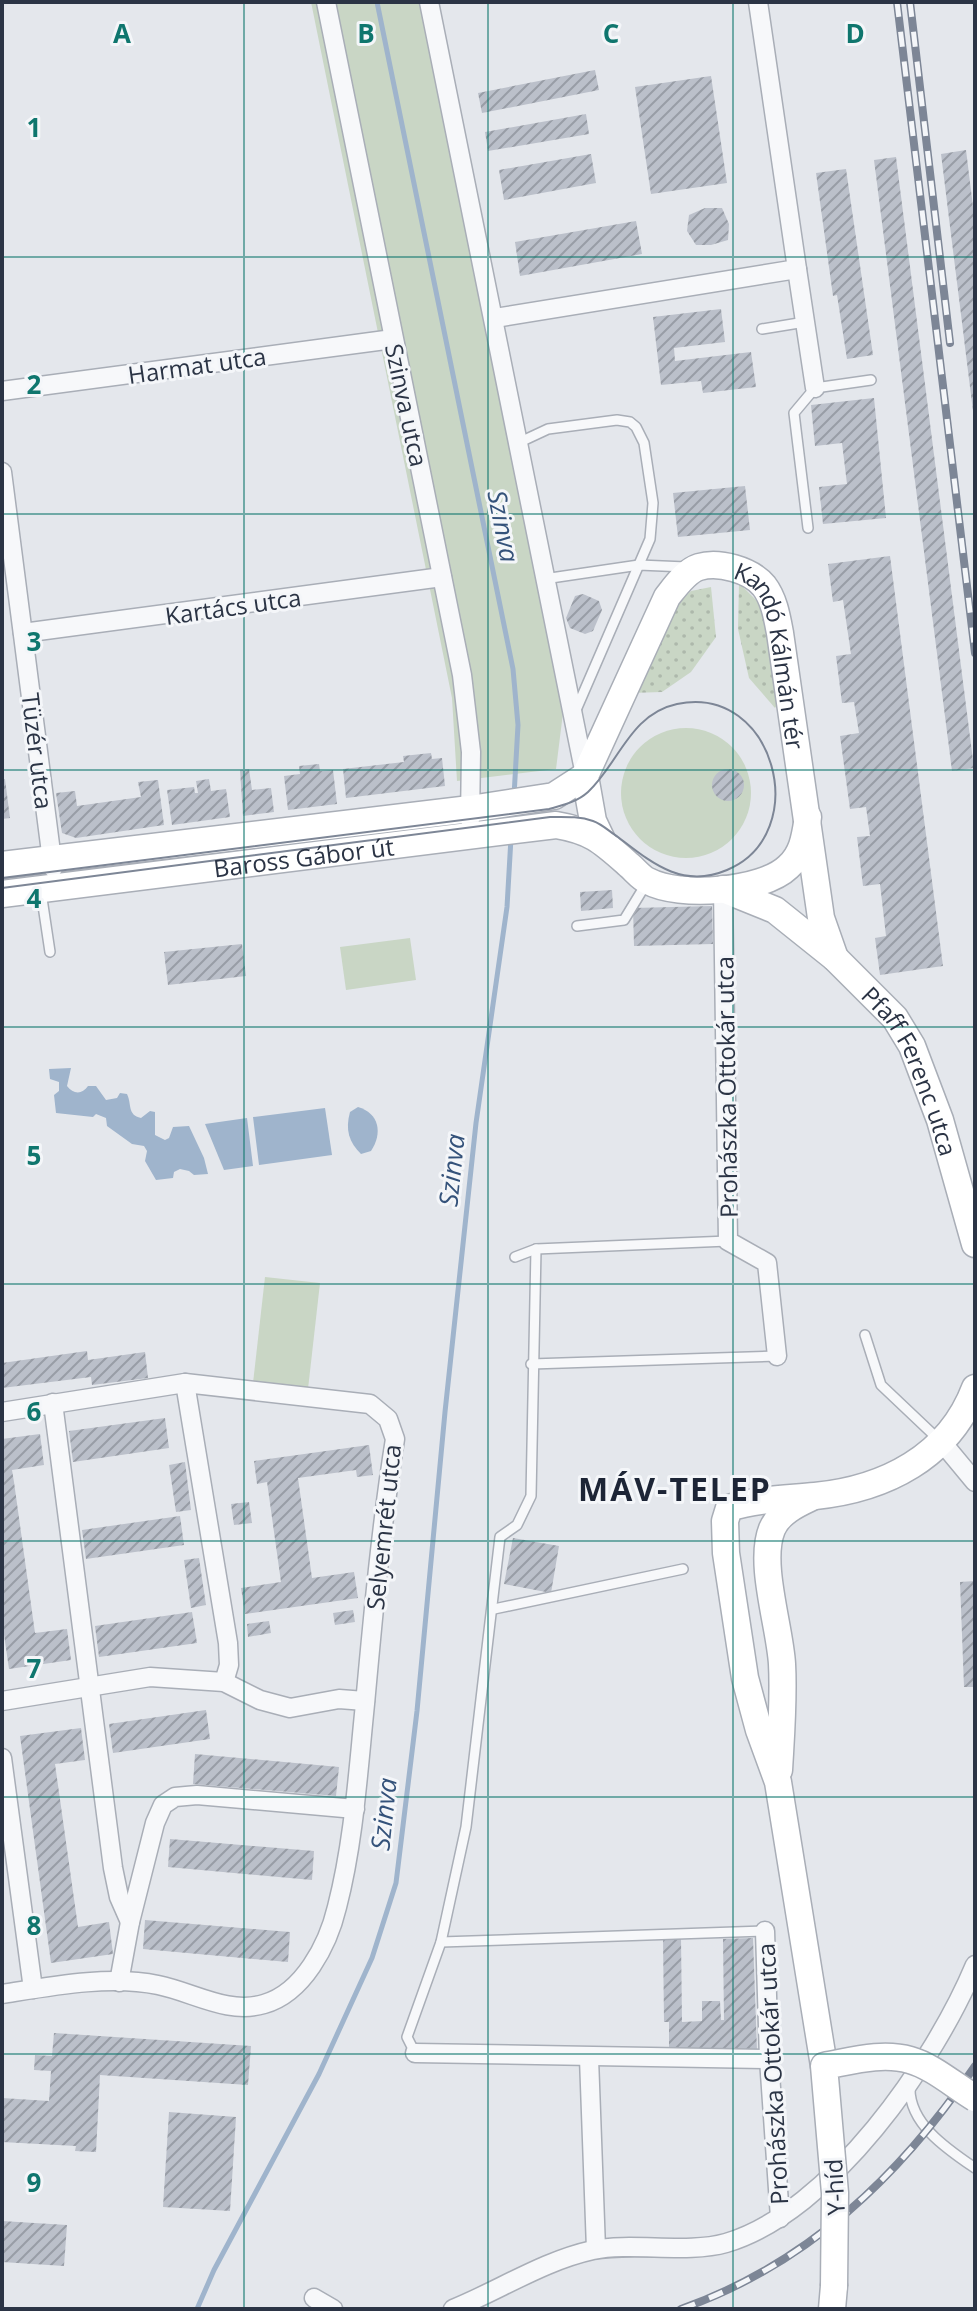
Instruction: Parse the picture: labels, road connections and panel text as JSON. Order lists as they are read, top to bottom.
{
  "streets": {
    "street": [
      "Harmat utca",
      "Szinva utca",
      "Kartács utca",
      "Kandó Kálmán tér",
      "Tüzér utca",
      "Baross Gábor út",
      "Pfaff Ferenc utca",
      "Prohászka Ottokár utca",
      "Selyemrét utca",
      "Y-híd"
    ]
  },
  "crossings": [
    ["Harmat utca", "Szinva utca"],
    ["Szinva utca", "Kartács utca"],
    ["Szinva utca", "Baross Gábor út"],
    ["Kartács utca", "Tüzér utca"],
    ["Kandó Kálmán tér", "Baross Gábor út"],
    ["Kandó Kálmán tér", "Pfaff Ferenc utca"],
    ["Tüzér utca", "Baross Gábor út"]
  ],
  "districts": ["MÁV-TELEP"],
  "water": ["Szinva"],
  "grid": {
    "columns": [
      "A",
      "B",
      "C",
      "D"
    ],
    "rows": [
      "1",
      "2",
      "3",
      "4",
      "5",
      "6",
      "7",
      "8",
      "9"
    ]
  }
}
